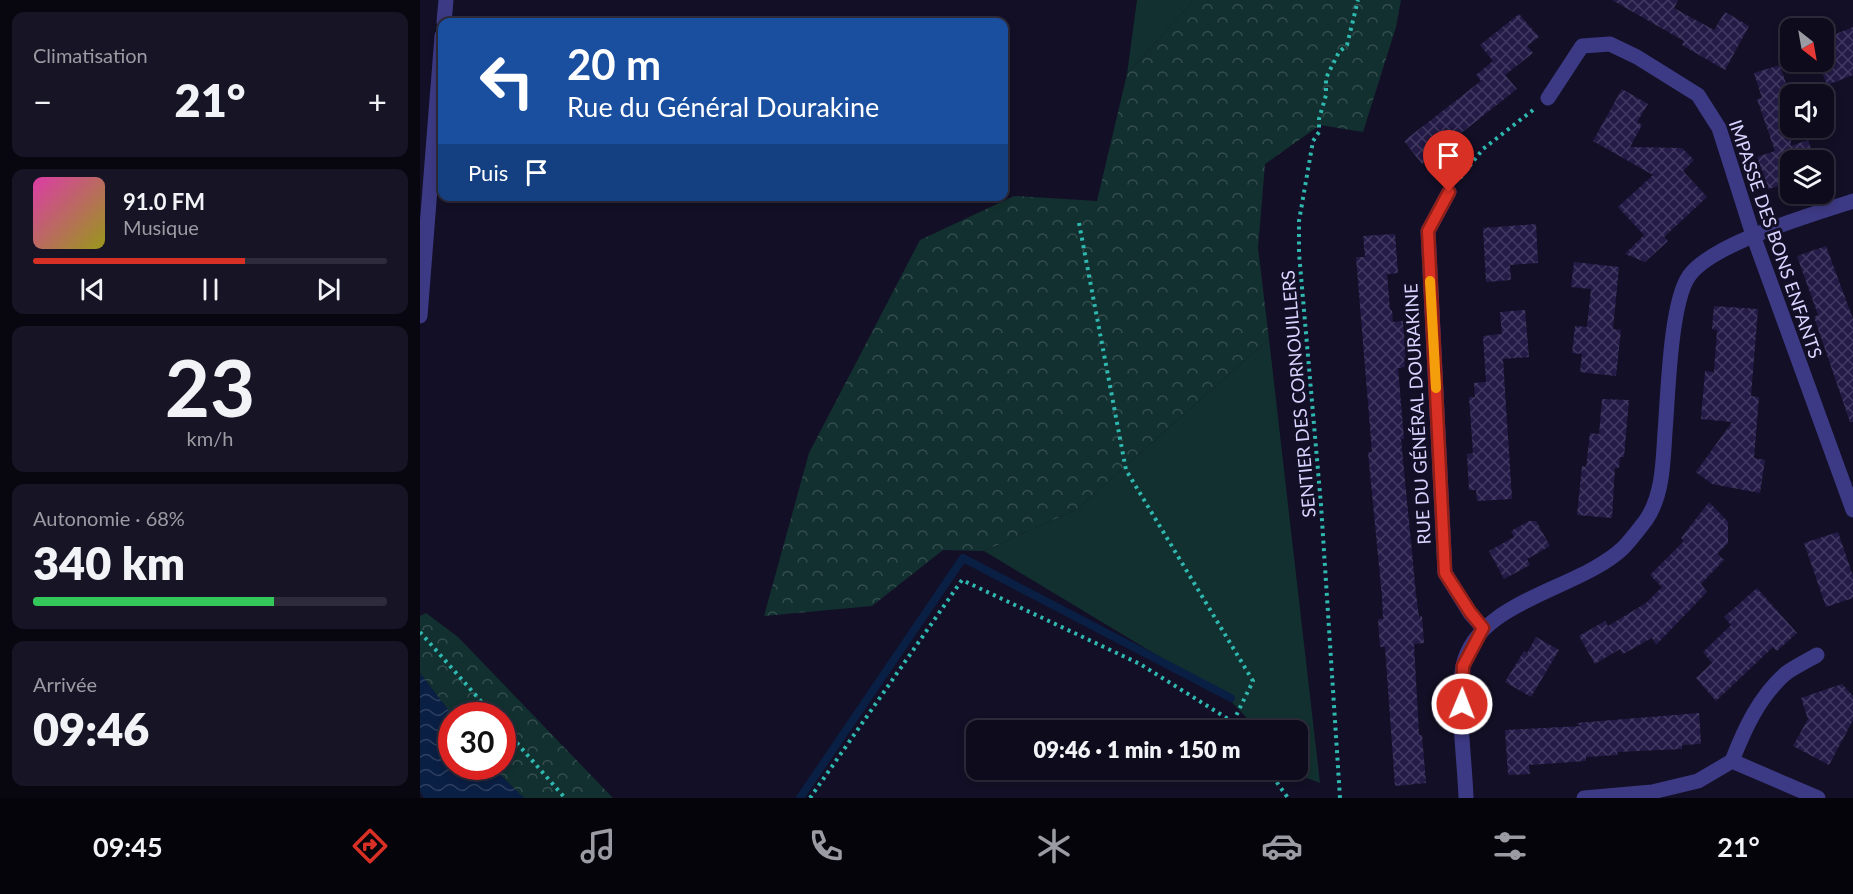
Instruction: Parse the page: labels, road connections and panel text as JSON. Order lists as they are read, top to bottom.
{
  "streets": {
    "street": ["IMPASSE DES BONS ENFANTS", "RUE DU GÉNÉRAL DOURAKINE"],
    "path": ["SENTIER DES CORNOUILLERS"]
  },
  "north": "bottom right",
  "page": {
    "tile": [
      "Climatisation",
      ["23", "km/h"],
      ["Autonomie · 68%", "340 km"],
      ["Arrivée", "09:46"]
    ],
    "turn": ["20 m", "Rue du Général Dourakine"],
    "heat": ["−", "21°", "+"],
    "then": "Puis",
    "song": ["91.0 FM", "Musique"],
    "limit": "30",
    "trip": "09:46 · 1 min · 150 m",
    "tabs": ["09:45", "21°"]
  }
}
